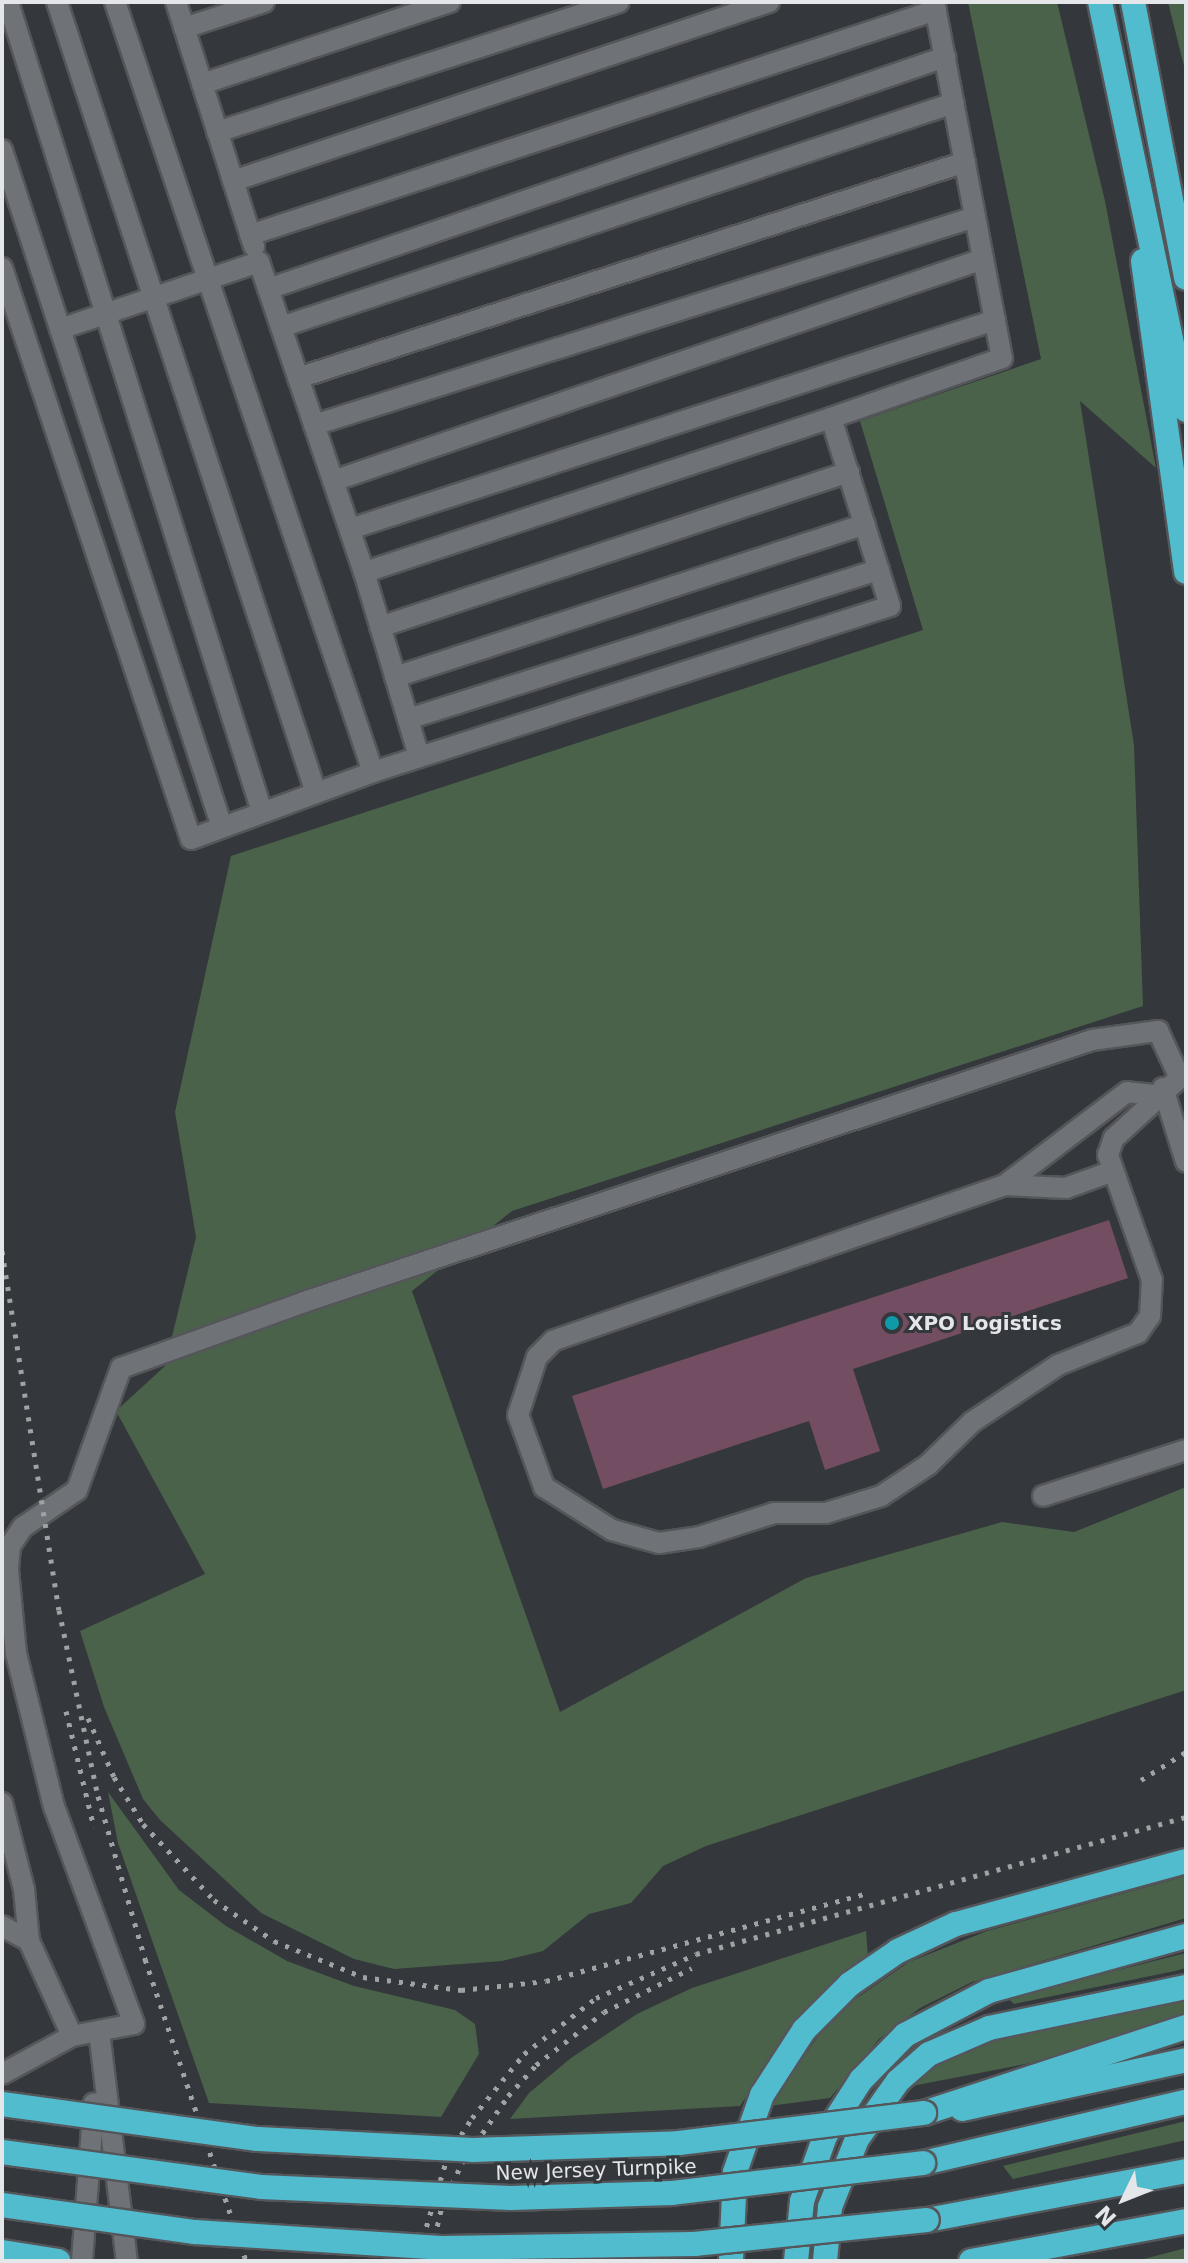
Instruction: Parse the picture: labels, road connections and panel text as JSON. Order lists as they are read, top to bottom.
{
  "streets": {
    "highway": ["New Jersey Turnpike"]
  },
  "places": ["XPO Logistics"],
  "north": "bottom left"
}
